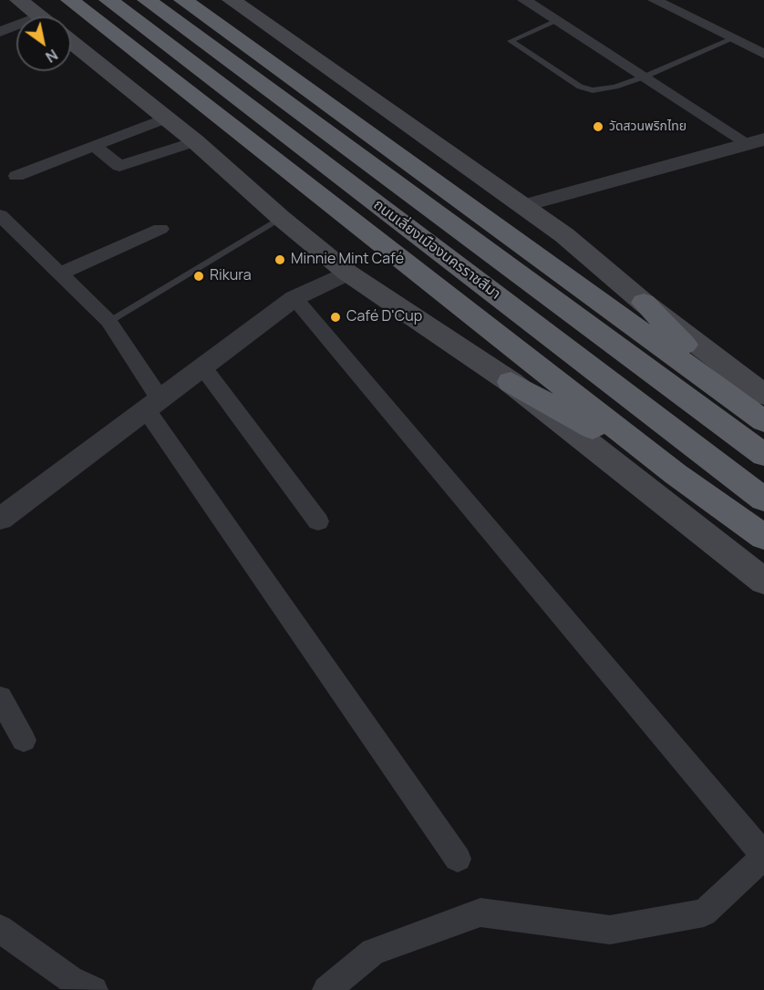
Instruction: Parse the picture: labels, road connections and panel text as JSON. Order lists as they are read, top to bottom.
{
  "streets": {
    "highway": ["ถนนเลี่ยงเมืองนครราชสีมา"]
  },
  "places": [
    "วัดสวนพริกไทย",
    "Minnie Mint Café",
    "Rikura",
    "Café D'Cup"
  ],
  "north": "bottom right"
}
